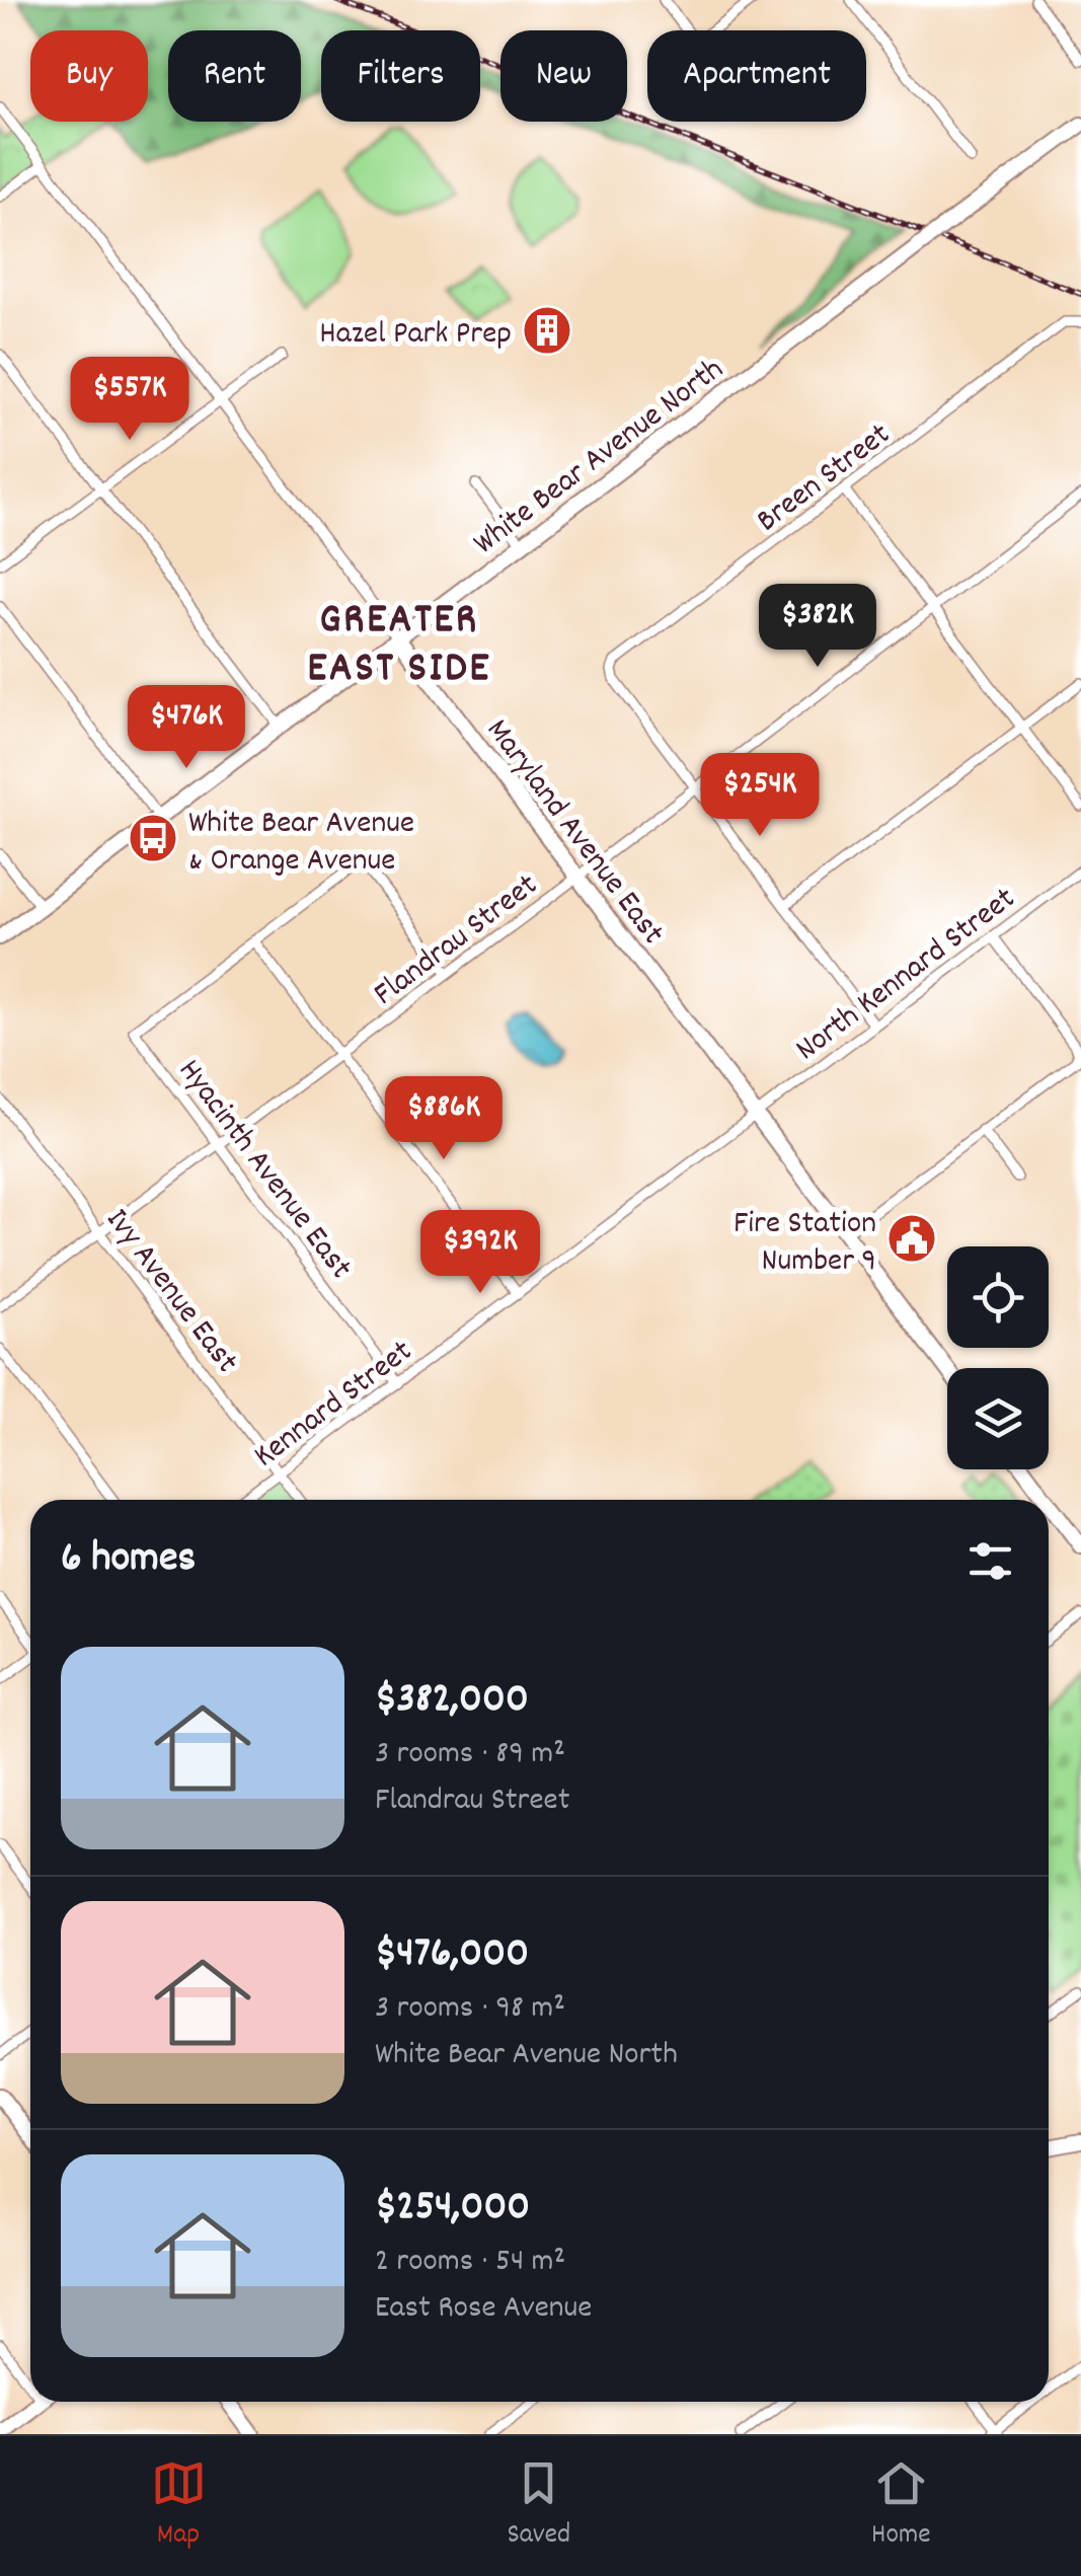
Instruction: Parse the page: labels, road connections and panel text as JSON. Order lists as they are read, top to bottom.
{
  "streets": {
    "main road": ["White Bear Avenue North", "Maryland Avenue East"],
    "street": [
      "Breen Street",
      "Flandrau Street",
      "North Kennard Street",
      "Hyacinth Avenue East",
      "Ivy Avenue East",
      "Kennard Street"
    ]
  },
  "crossings": [
    ["White Bear Avenue North", "Maryland Avenue East"],
    ["Breen Street", "Flandrau Street"],
    ["Maryland Avenue East", "Flandrau Street"],
    ["Maryland Avenue East", "North Kennard Street"],
    ["Maryland Avenue East", "Kennard Street"],
    ["Flandrau Street", "Hyacinth Avenue East"],
    ["Flandrau Street", "Ivy Avenue East"],
    ["North Kennard Street", "Kennard Street"],
    ["Hyacinth Avenue East", "Kennard Street"],
    ["Ivy Avenue East", "Kennard Street"]
  ],
  "districts": ["GREATER EAST SIDE"],
  "places": {
    "building": ["Hazel Park Prep"],
    "bus stop": ["White Bear Avenue & Orange Avenue"],
    "public building": ["Fire Station Number 9"]
  },
  "page": {
    "chip": [
      "Buy",
      "Rent",
      "Filters",
      "New",
      "Apartment"
    ],
    "price": [
      "$557K",
      "$382K",
      "$476K",
      "$254K",
      "$886K",
      "$392K"
    ],
    "heading": "6 homes",
    "list": [
      {
        "name": "$382,000",
        "note": "3 rooms · 89 m² · Flandrau Street"
      },
      {
        "name": "$476,000",
        "note": "3 rooms · 98 m² · White Bear Avenue North"
      },
      {
        "name": "$254,000",
        "note": "2 rooms · 54 m² · East Rose Avenue"
      }
    ],
    "tabs": ["Map", "Saved", "Home"]
  }
}
